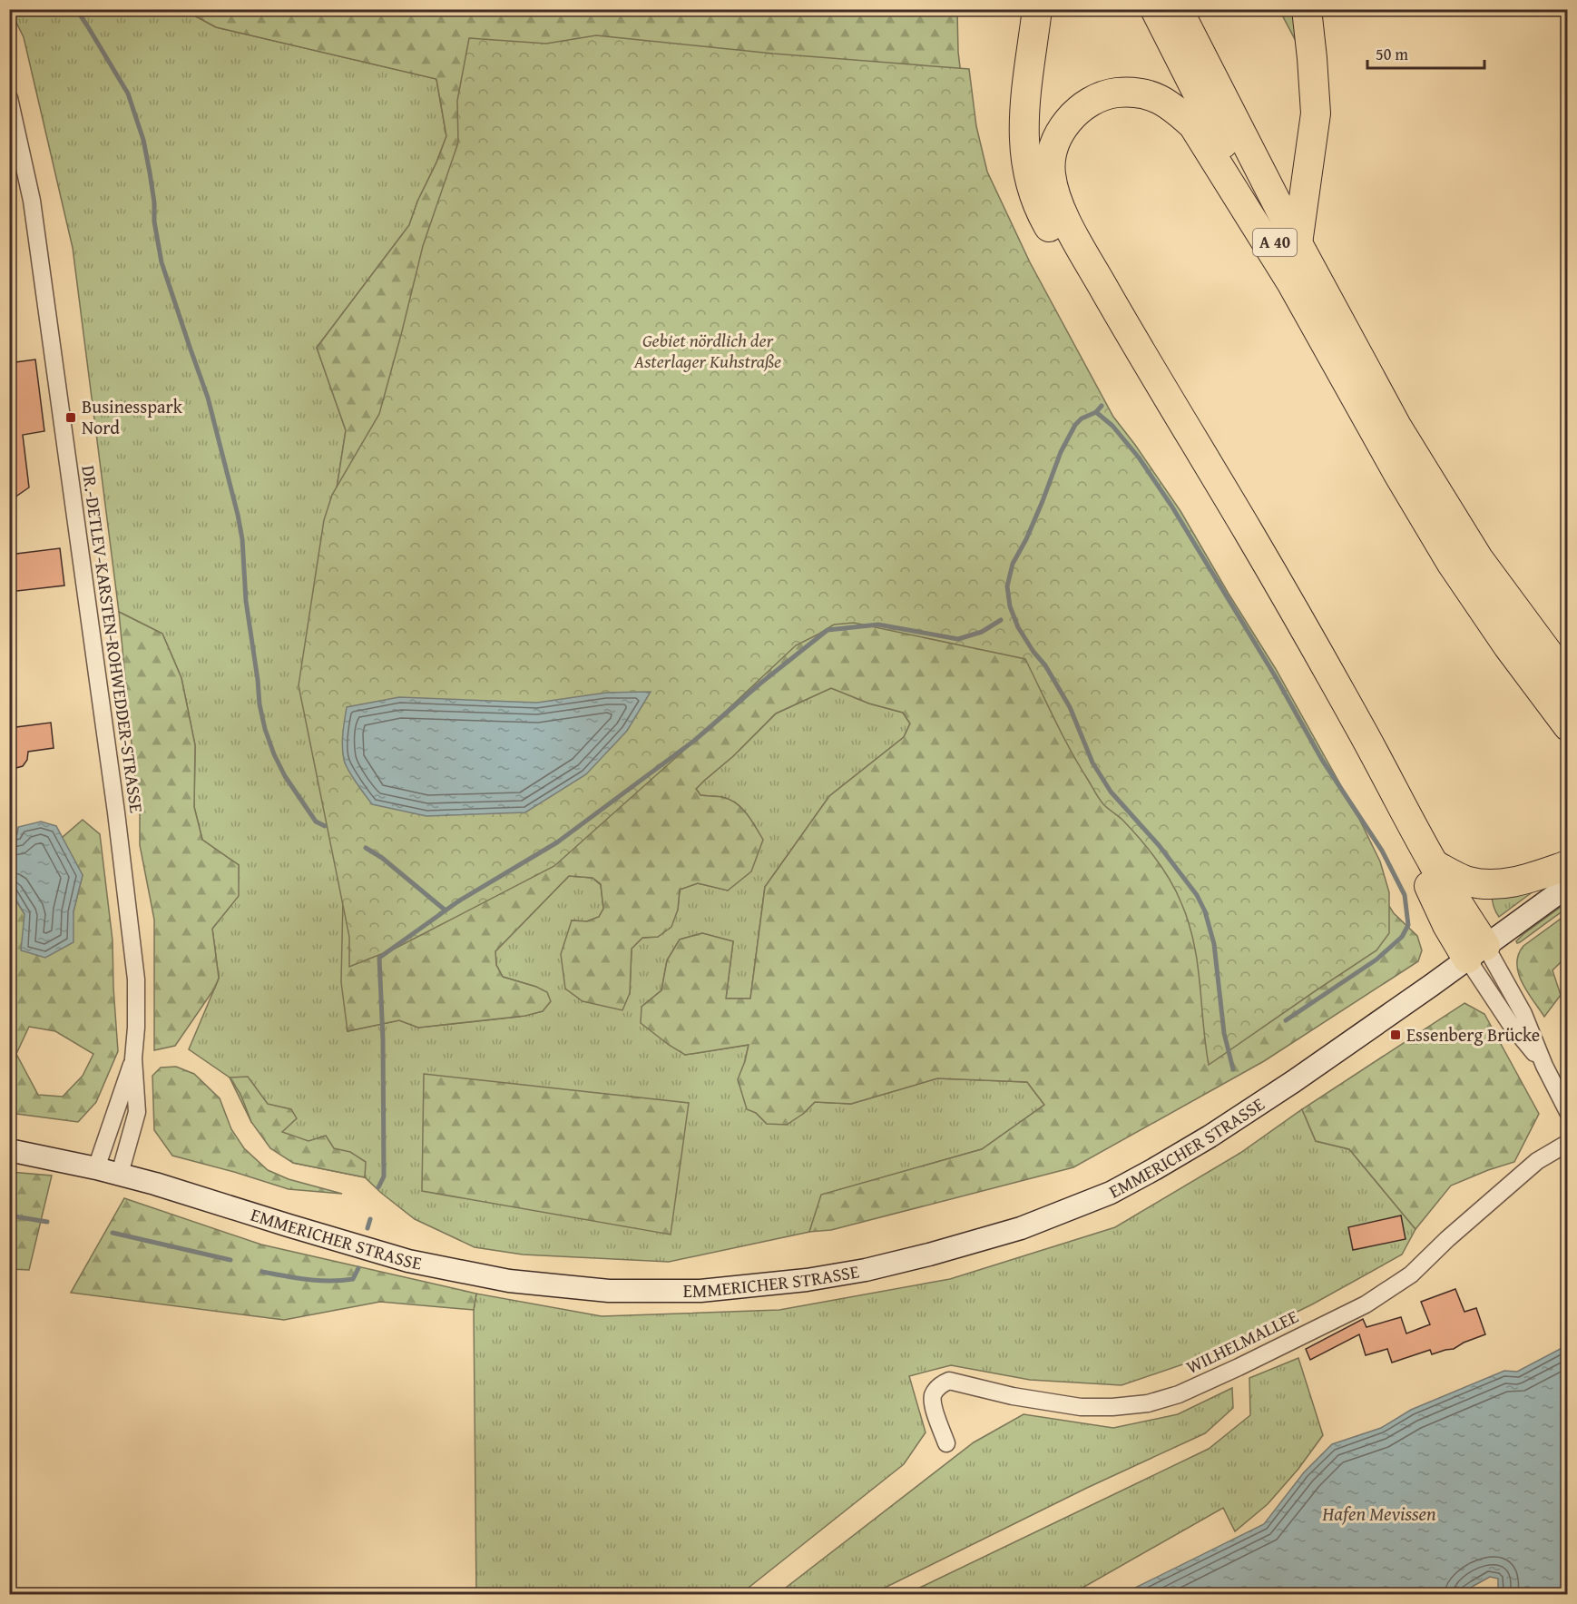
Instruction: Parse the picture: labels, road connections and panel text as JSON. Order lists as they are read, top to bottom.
{
  "streets": {
    "highway": ["A 40"],
    "main road": ["EMMERICHER STRASSE"],
    "street": ["DR.-DETLEV-KARSTEN-ROHWEDDER-STRASSE", "WILHELMALLEE"]
  },
  "crossings": [
    ["DR.-DETLEV-KARSTEN-ROHWEDDER-STRASSE", "EMMERICHER STRASSE"]
  ],
  "water": ["Hafen Mevissen"],
  "parks": ["Gebiet nördlich der Asterlager Kuhstraße"],
  "places": {
    "transit": ["Businesspark Nord", "Essenberg Brücke"]
  },
  "scale_bar": "50 m"
}
